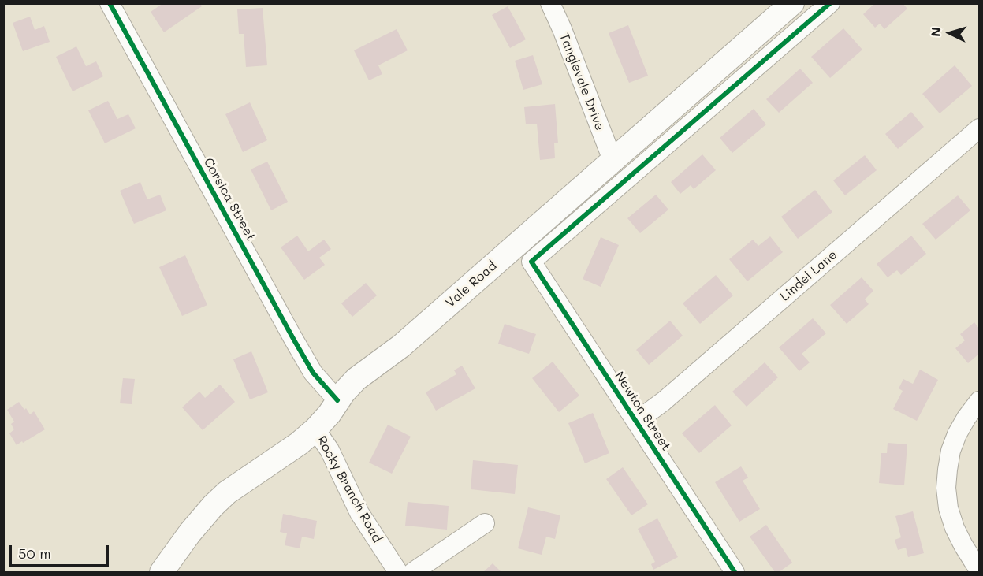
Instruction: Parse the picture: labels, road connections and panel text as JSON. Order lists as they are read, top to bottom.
{
  "streets": {
    "main road": ["Vale Road"],
    "street": [
      "Tanglevale Drive",
      "Corsica Street",
      "Lindel Lane",
      "Newton Street",
      "Rocky Branch Road"
    ]
  },
  "crossings": [
    ["Tanglevale Drive", "Vale Road"],
    ["Corsica Street", "Vale Road"],
    ["Lindel Lane", "Newton Street"],
    ["Vale Road", "Rocky Branch Road"]
  ],
  "scale_bar": "50 m",
  "north": "left"
}
